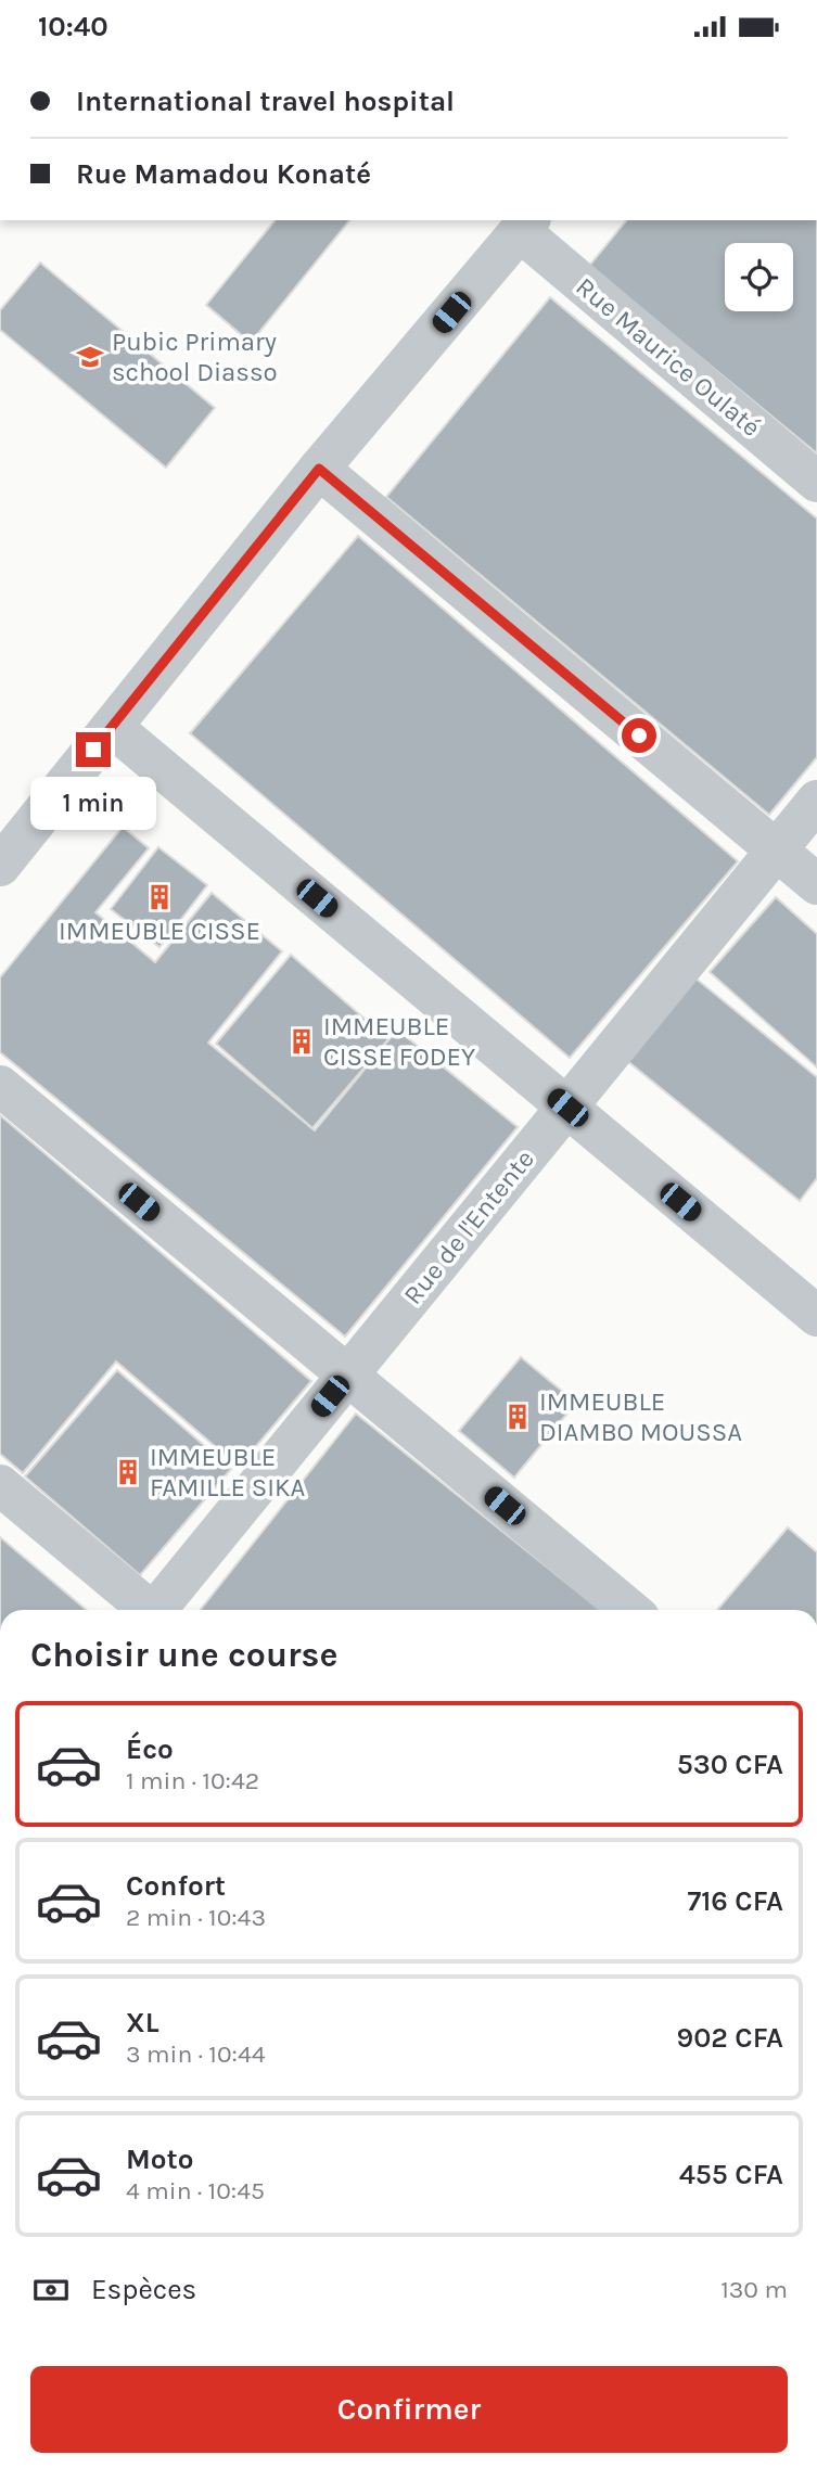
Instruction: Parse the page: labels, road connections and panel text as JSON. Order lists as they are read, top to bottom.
{
  "streets": {
    "street": ["Rue Maurice Oulaté", "Rue de l'Entente"]
  },
  "places": {
    "school or university": ["Pubic Primary school Diasso"],
    "building": [
      "IMMEUBLE CISSE",
      "IMMEUBLE CISSE FODEY",
      "IMMEUBLE DIAMBO MOUSSA",
      "IMMEUBLE FAMILLE SIKA"
    ]
  },
  "page": {
    "status": "10:40",
    "banner": ["International travel hospital", "Rue Mamadou Konaté"],
    "bubble": "1 min",
    "heading": "Choisir une course",
    "list": [
      {
        "name": "Éco",
        "note": "1 min · 10:42",
        "value": "530 CFA"
      },
      {
        "name": "Confort",
        "note": "2 min · 10:43",
        "value": "716 CFA"
      },
      {
        "name": "XL",
        "note": "3 min · 10:44",
        "value": "902 CFA"
      },
      {
        "name": "Moto",
        "note": "4 min · 10:45",
        "value": "455 CFA"
      }
    ],
    "pay": ["Espèces", "130 m"],
    "buttons": "Confirmer"
  }
}
